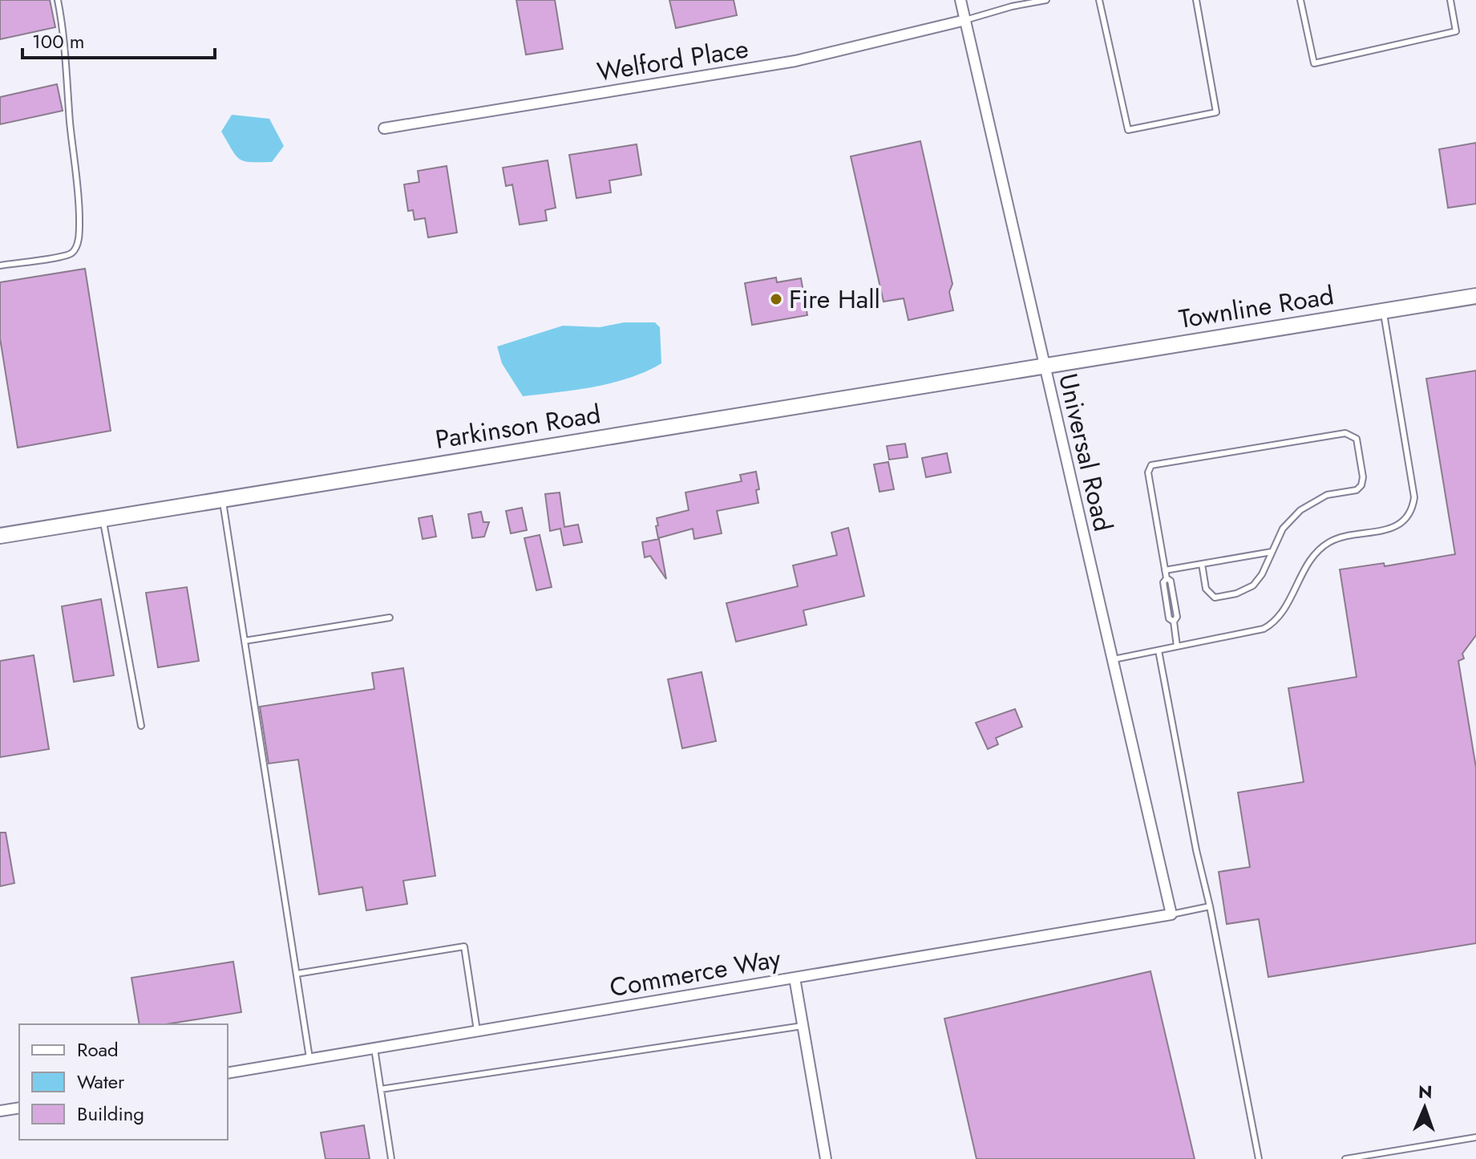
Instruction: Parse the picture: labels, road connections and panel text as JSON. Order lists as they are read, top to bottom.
{
  "streets": {
    "main road": ["Townline Road", "Parkinson Road"],
    "street": ["Welford Place", "Universal Road", "Commerce Way"]
  },
  "crossings": [
    ["Welford Place", "Universal Road"],
    ["Townline Road", "Parkinson Road"],
    ["Townline Road", "Universal Road"],
    ["Parkinson Road", "Universal Road"],
    ["Universal Road", "Commerce Way"]
  ],
  "places": ["Fire Hall"],
  "legend": ["Road", "Water", "Building"],
  "scale_bar": "100 m",
  "north": "top"
}
